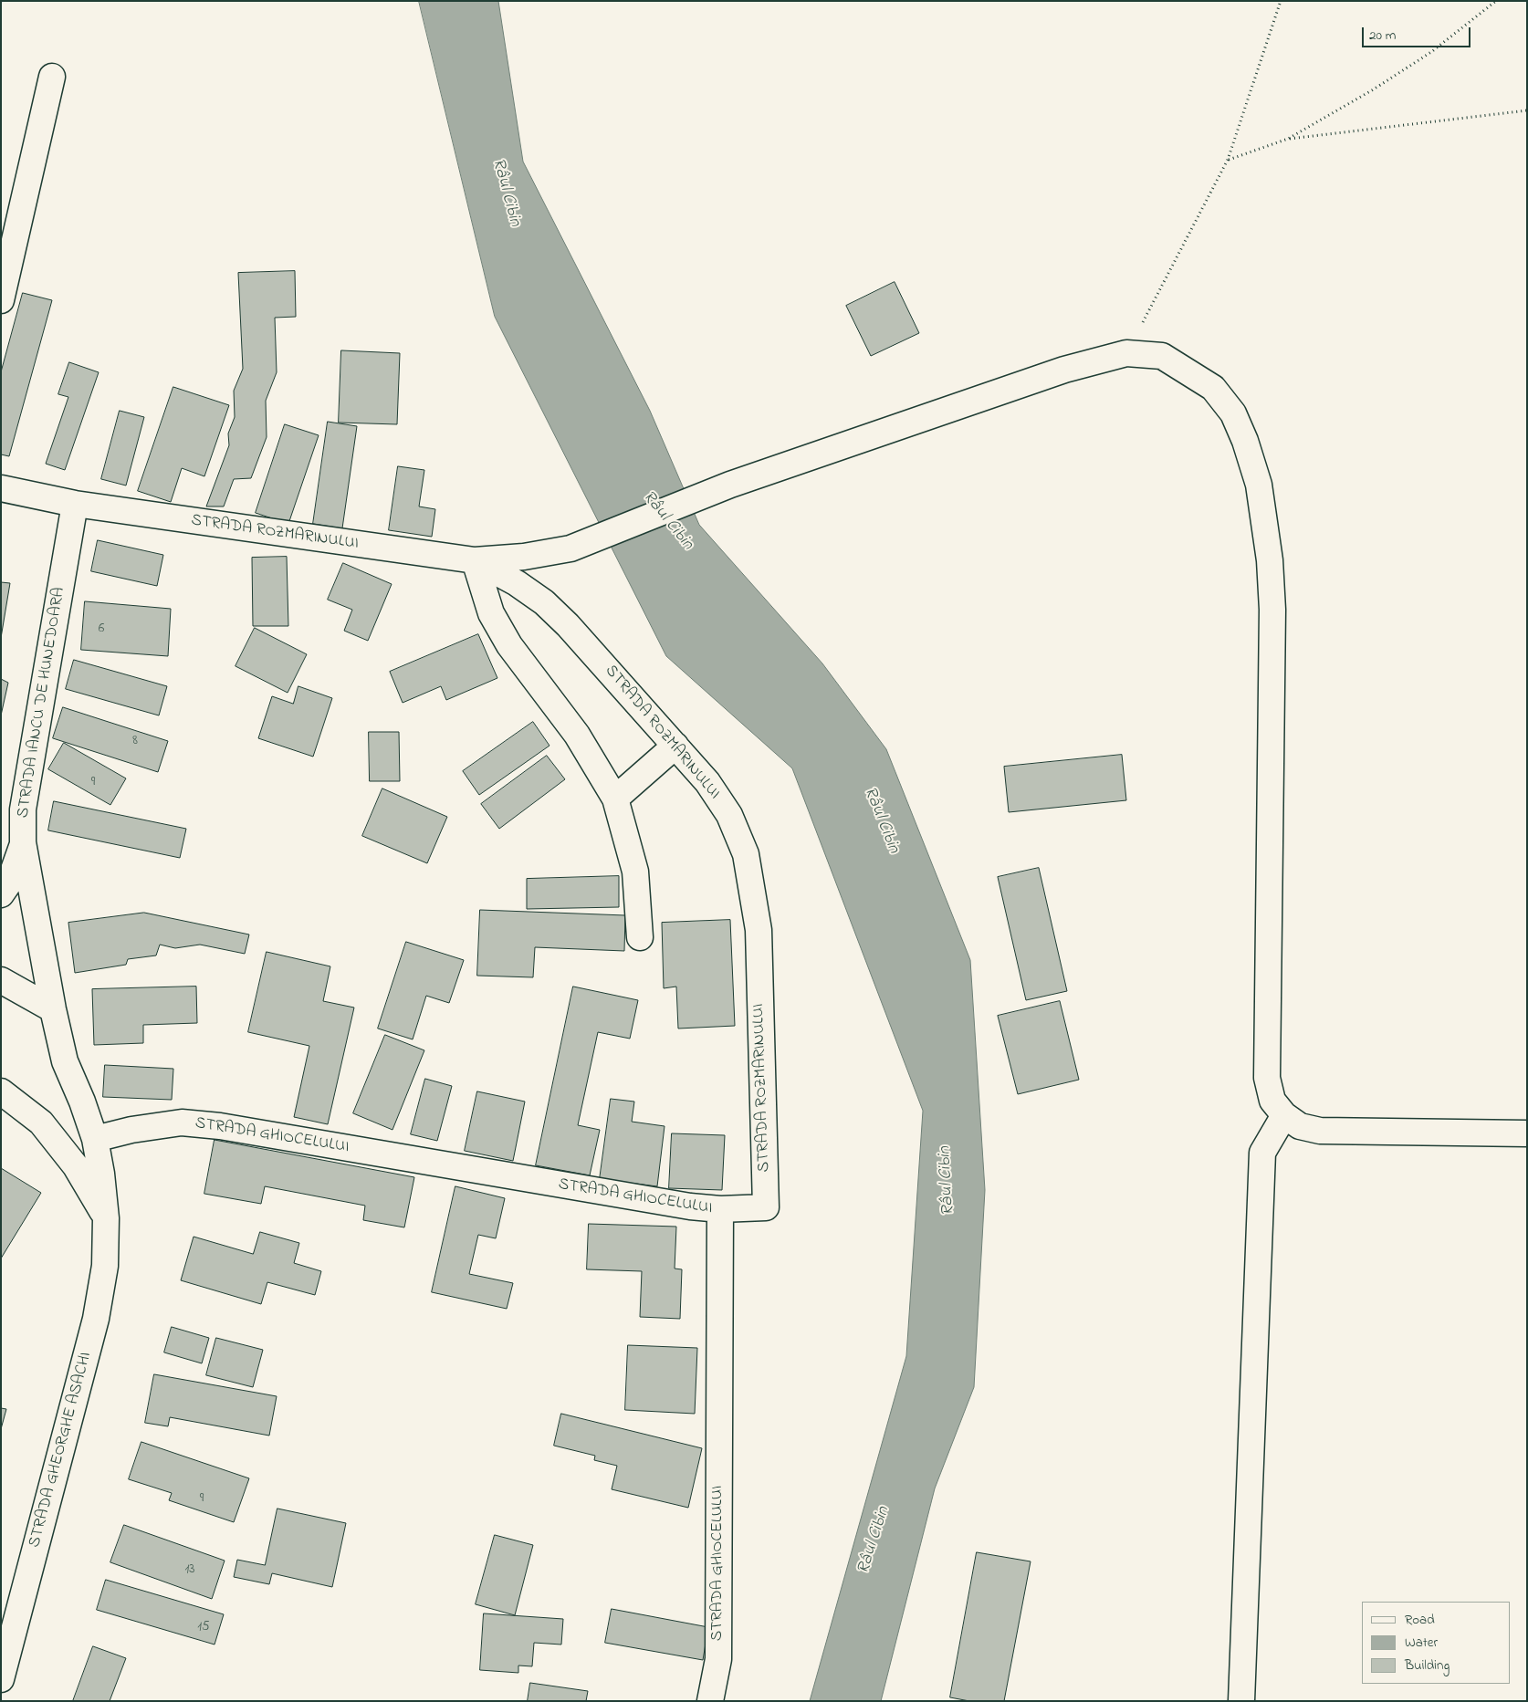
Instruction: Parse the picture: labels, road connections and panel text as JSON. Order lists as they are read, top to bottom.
{
  "streets": {
    "street": [
      "STRADA ROZMARINULUI",
      "STRADA IANCU DE HUNEDOARA",
      "STRADA GHIOCELULUI",
      "STRADA GHEORGHE ASACHI"
    ]
  },
  "crossings": [
    ["STRADA ROZMARINULUI", "STRADA IANCU DE HUNEDOARA"],
    ["STRADA ROZMARINULUI", "STRADA GHIOCELULUI"],
    ["STRADA IANCU DE HUNEDOARA", "STRADA GHIOCELULUI"],
    ["STRADA IANCU DE HUNEDOARA", "STRADA GHEORGHE ASACHI"]
  ],
  "water": ["Râul Cibin"],
  "house_numbers": [
    "6",
    "8",
    "9",
    "9",
    "13",
    "15"
  ],
  "legend": ["Road", "Water", "Building"],
  "scale_bar": "20 m"
}
